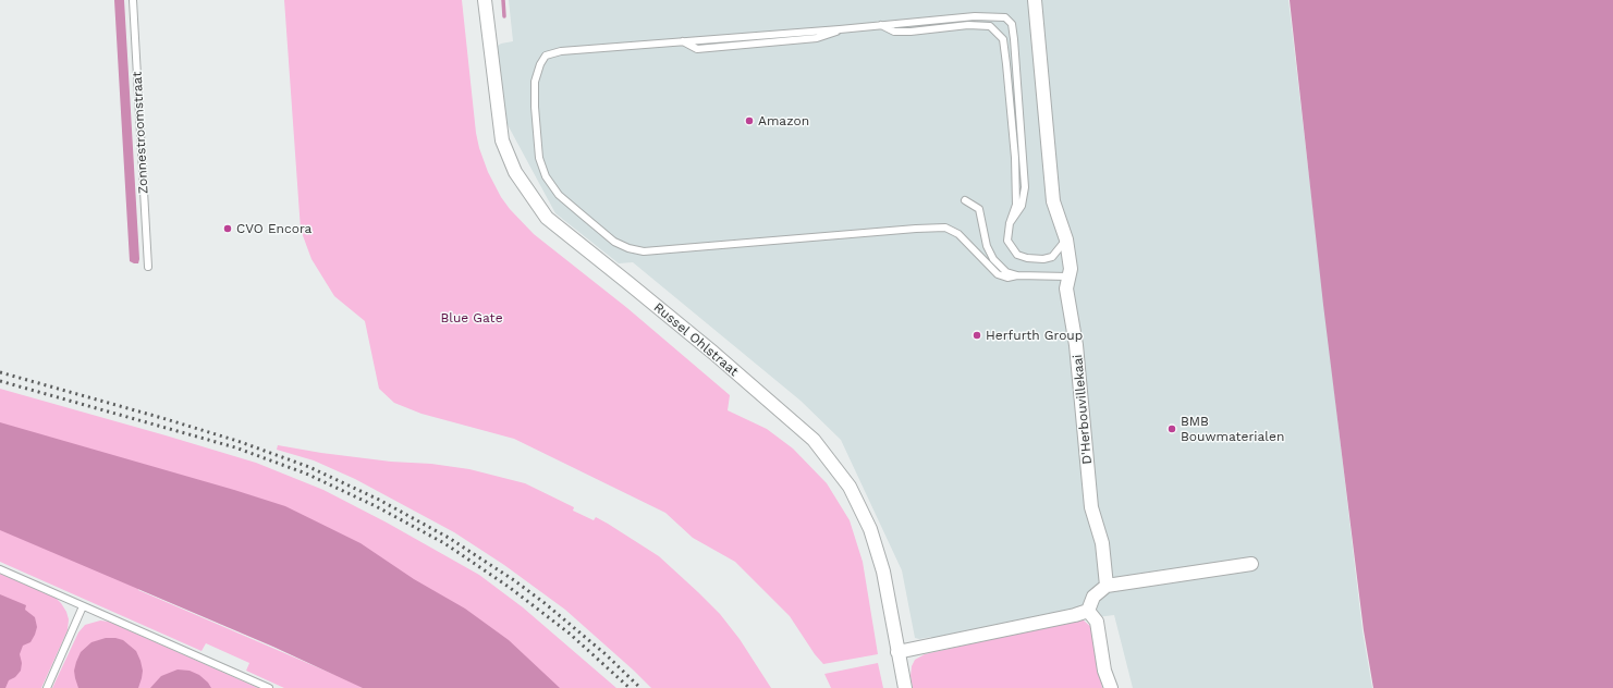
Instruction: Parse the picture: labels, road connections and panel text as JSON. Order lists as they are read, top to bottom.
{
  "streets": {
    "street": ["Russel Ohlstraat", "D'Herbouvillekaai"],
    "lane": ["Zonnestroomstraat"]
  },
  "parks": ["Blue Gate"],
  "places": [
    "Amazon",
    "CVO Encora",
    "Herfurth Group",
    "BMB Bouwmaterialen"
  ]
}
